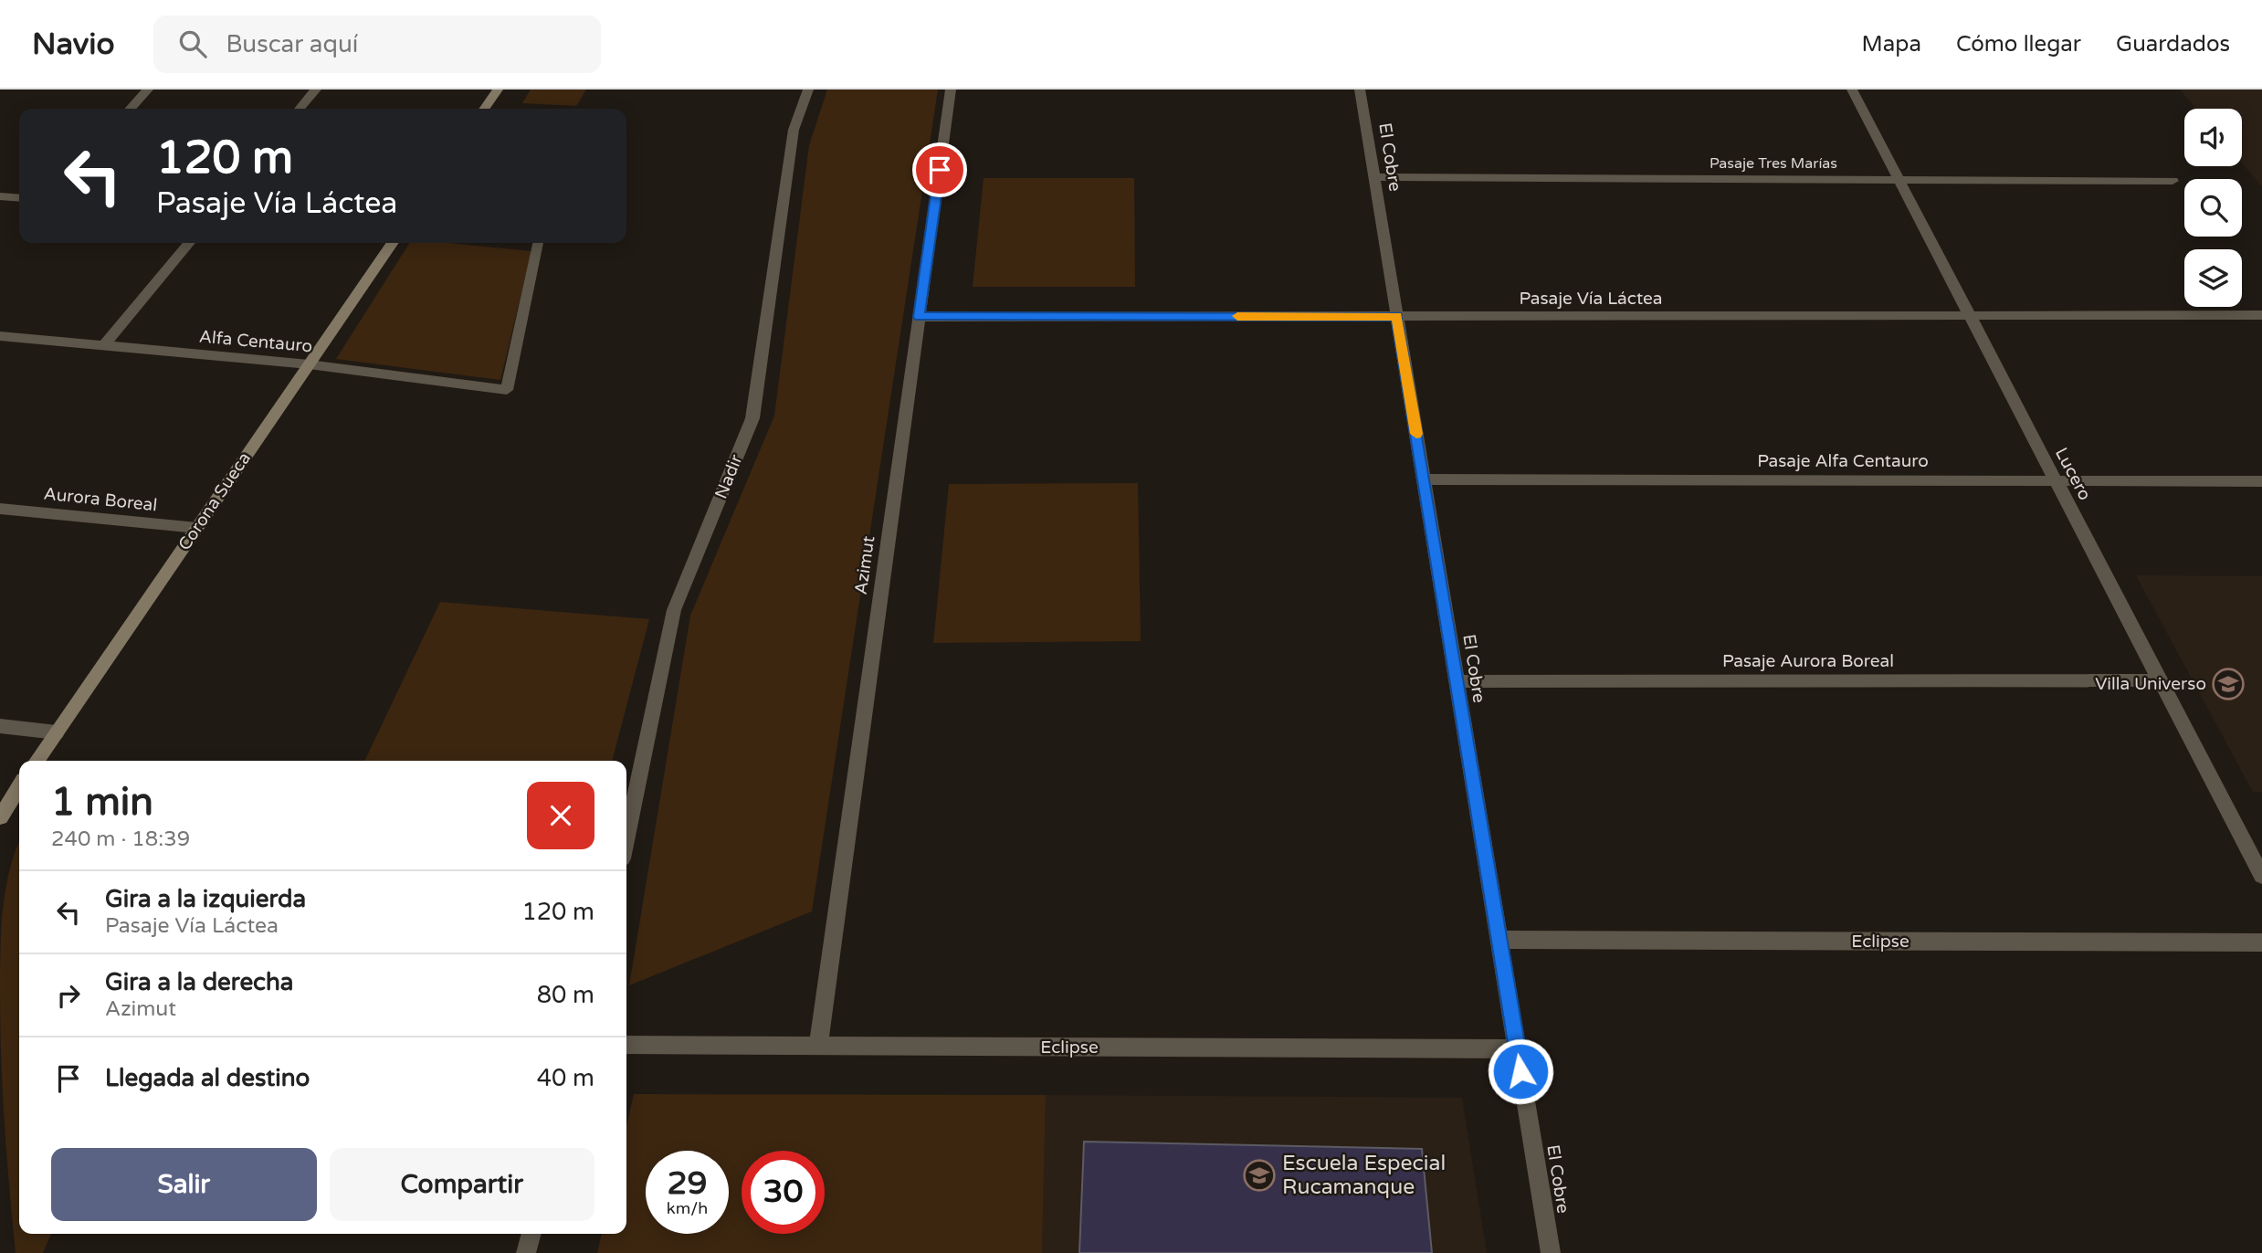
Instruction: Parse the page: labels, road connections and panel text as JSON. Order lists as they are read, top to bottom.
{
  "streets": {
    "street": [
      "El Cobre",
      "Pasaje Tres Marías",
      "Pasaje Vía Láctea",
      "Alfa Centauro",
      "Pasaje Alfa Centauro",
      "Lucero",
      "Nadir",
      "Aurora Boreal",
      "Corona Sueca",
      "Azimut",
      "Pasaje Aurora Boreal",
      "Eclipse"
    ]
  },
  "crossings": [
    ["El Cobre", "Pasaje Tres Marías"],
    ["El Cobre", "Pasaje Vía Láctea"],
    ["El Cobre", "Pasaje Alfa Centauro"],
    ["El Cobre", "Pasaje Aurora Boreal"],
    ["El Cobre", "Eclipse"],
    ["Pasaje Tres Marías", "Lucero"],
    ["Pasaje Vía Láctea", "Lucero"],
    ["Pasaje Vía Láctea", "Azimut"],
    ["Alfa Centauro", "Corona Sueca"],
    ["Pasaje Alfa Centauro", "Lucero"],
    ["Lucero", "Pasaje Aurora Boreal"],
    ["Aurora Boreal", "Corona Sueca"],
    ["Azimut", "Eclipse"]
  ],
  "places": {
    "school or university": ["Villa Universo", "Escuela Especial Rucamanque"]
  },
  "page": {
    "header": "Navio",
    "search": "Buscar aquí",
    "nav": ["Mapa", "Cómo llegar", "Guardados"],
    "turn": ["120 m", "Pasaje Vía Láctea"],
    "heading": ["1 min", "240 m · 18:39"],
    "list": [
      {
        "name": "Gira a la izquierda",
        "note": "Pasaje Vía Láctea",
        "value": "120 m"
      },
      {
        "name": "Gira a la derecha",
        "note": "Azimut",
        "value": "80 m"
      },
      {
        "name": "Llegada al destino",
        "value": "40 m"
      }
    ],
    "buttons": ["Salir", "Compartir"],
    "speed": "29 km/h",
    "limit": "30"
  }
}
